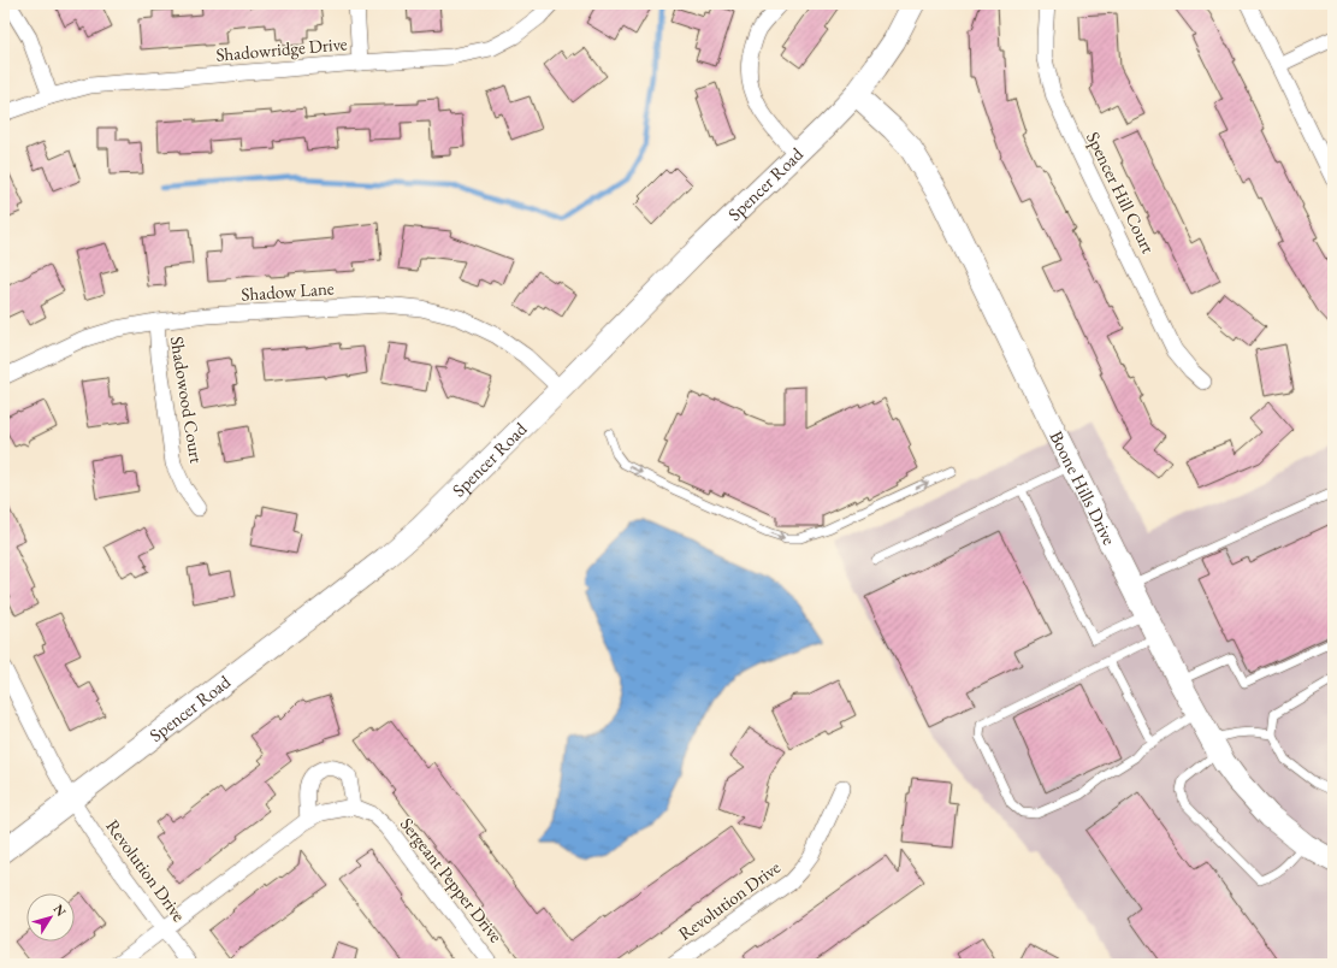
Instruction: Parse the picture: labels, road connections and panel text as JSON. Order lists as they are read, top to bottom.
{
  "streets": {
    "main road": ["Spencer Road", "Boone Hills Drive"],
    "street": [
      "Shadowridge Drive",
      "Spencer Hill Court",
      "Shadow Lane",
      "Shadowood Court",
      "Revolution Drive",
      "Sergeant Pepper Drive"
    ]
  },
  "crossings": [
    ["Spencer Road", "Shadow Lane"],
    ["Spencer Road", "Boone Hills Drive"],
    ["Spencer Road", "Revolution Drive"],
    ["Shadow Lane", "Shadowood Court"]
  ],
  "north": "top right"
}
